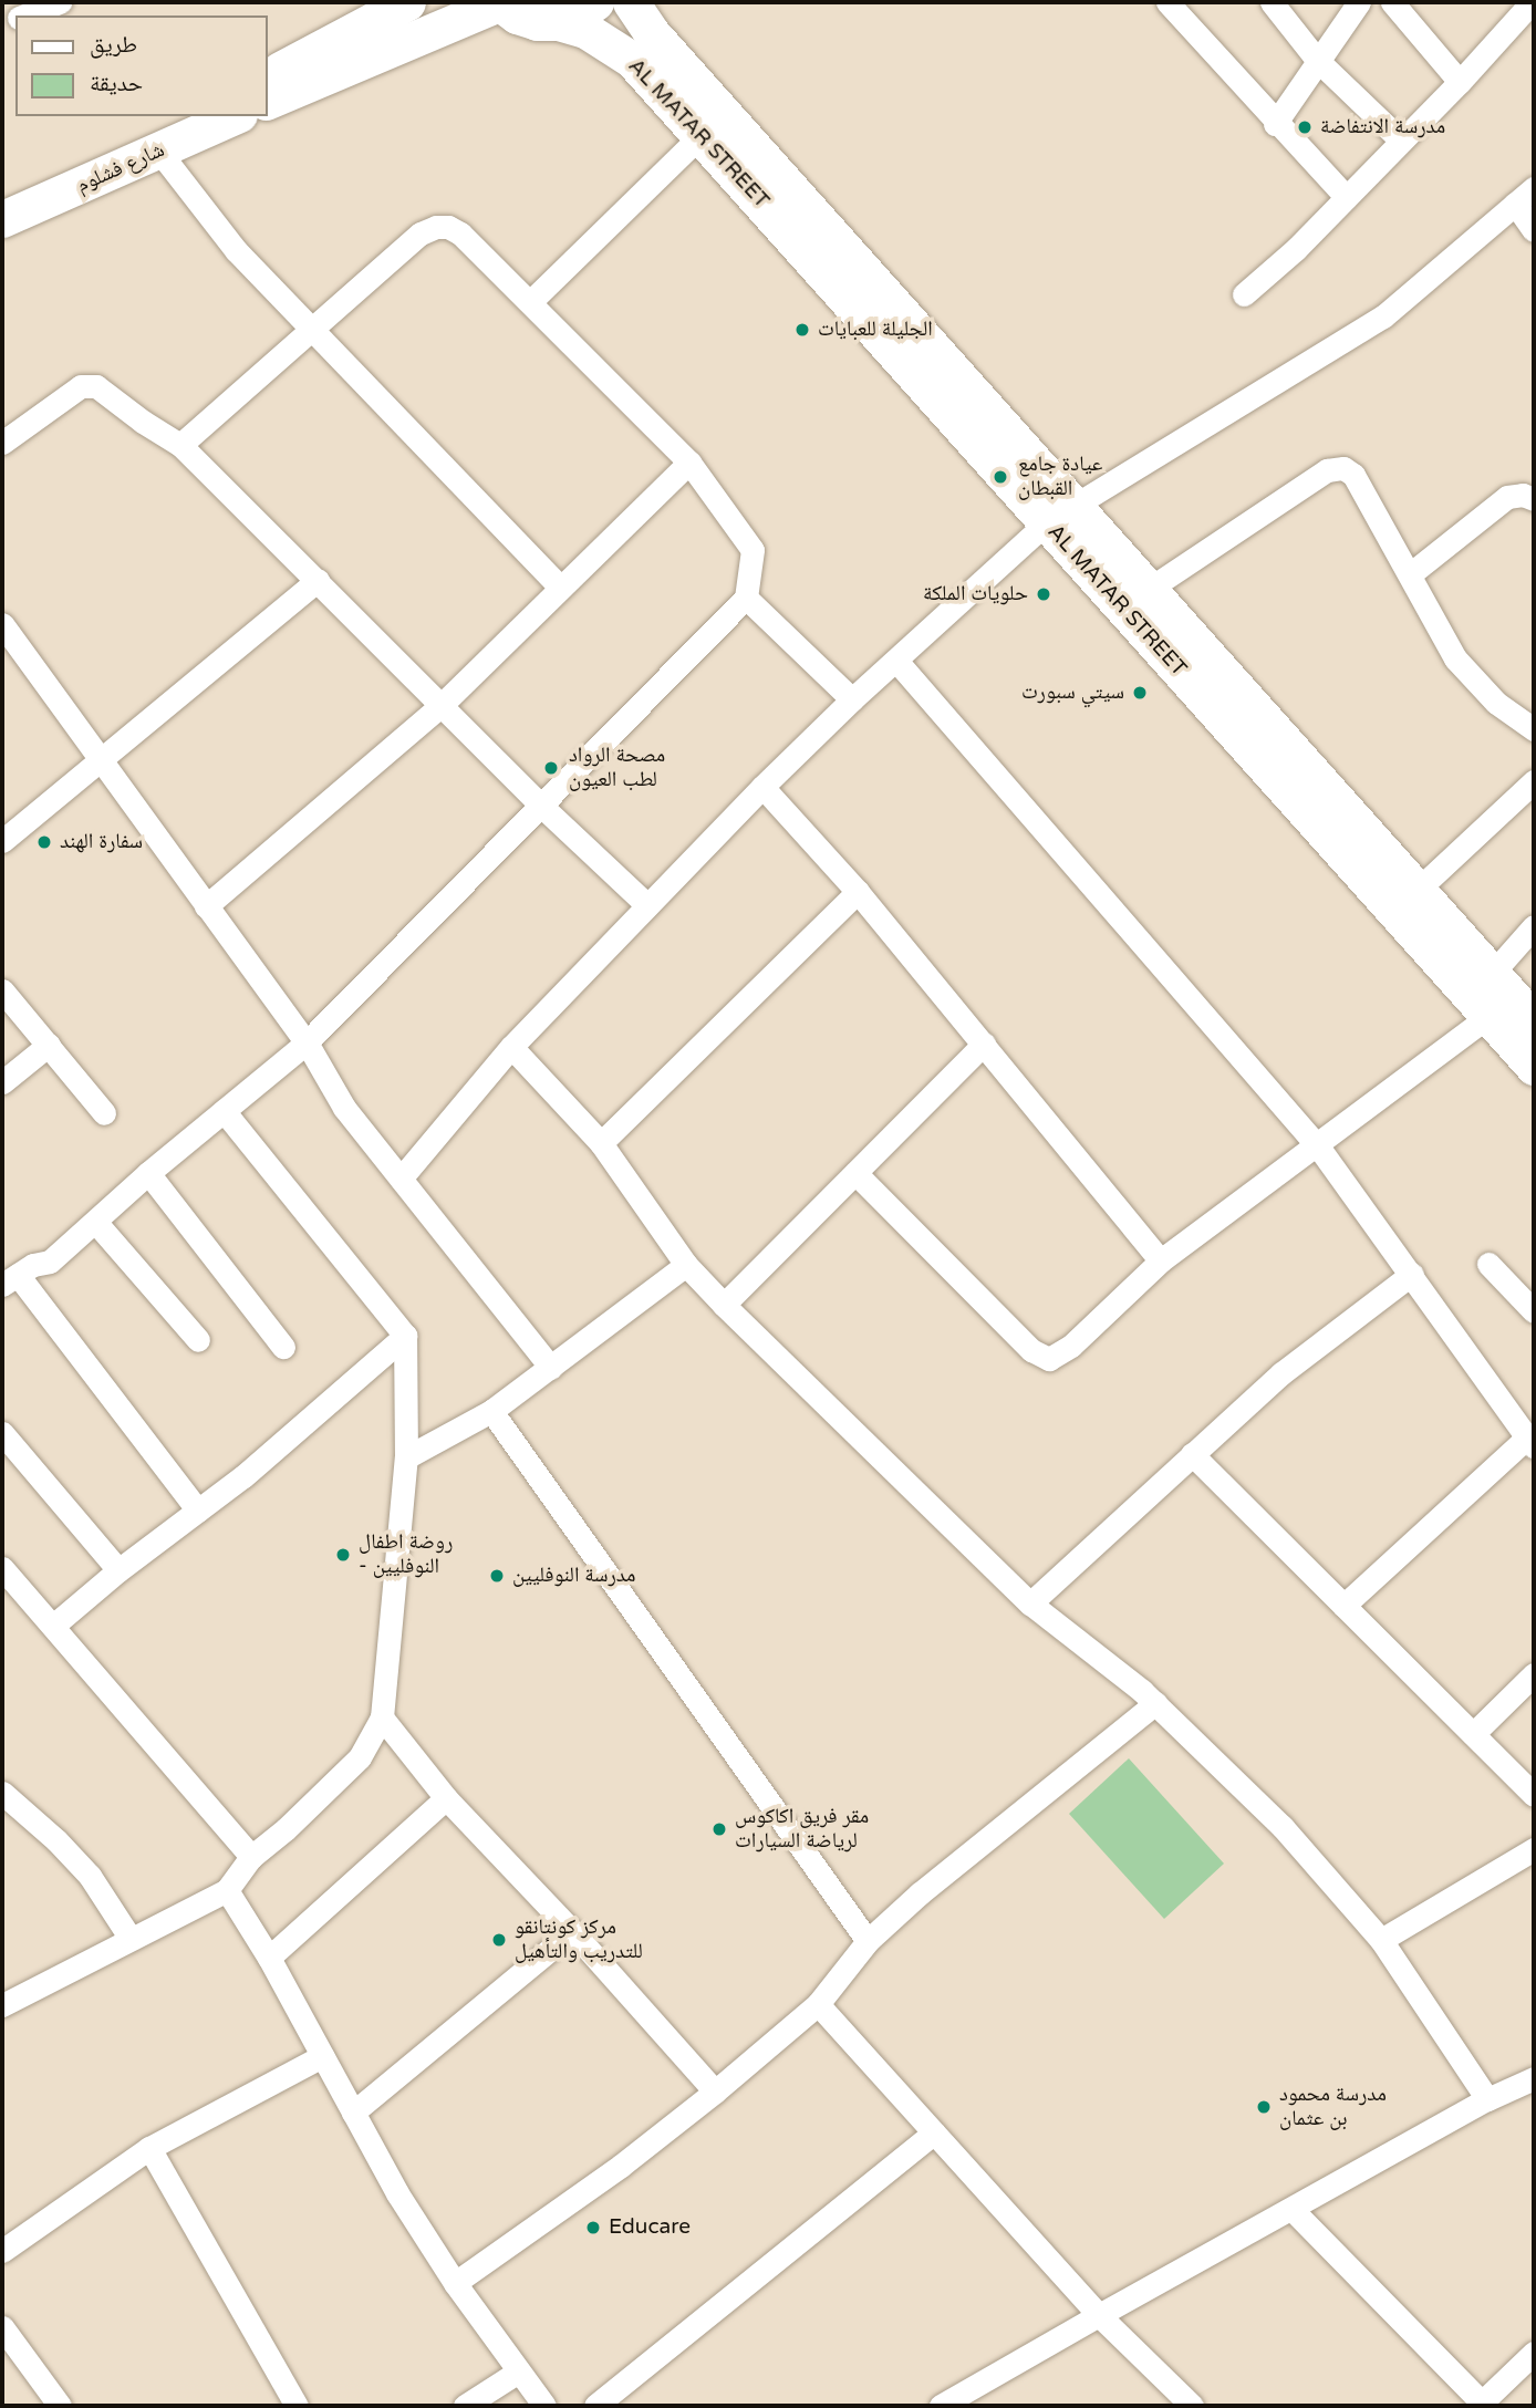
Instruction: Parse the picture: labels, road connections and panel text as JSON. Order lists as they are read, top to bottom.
{
  "streets": {
    "main road": ["AL MATAR STREET", "شارع فشلوم"]
  },
  "places": [
    "مدرسة الانتفاضة",
    "الجليلة للعبايات",
    "عيادة جامع القبطان",
    "حلويات الملكة",
    "سيتي سبورت",
    "مصحة الرواد لطب العيون",
    "سفارة الهند",
    "روضة اطفال - النوفليين",
    "مدرسة النوفليين",
    "مقر فريق اكاكوس لرياضة السيارات",
    "مركز كونتانقو للتدريب والتأهيل",
    "مدرسة محمود بن عثمان",
    "Educare"
  ],
  "legend": ["طريق", "حديقة"]
}
